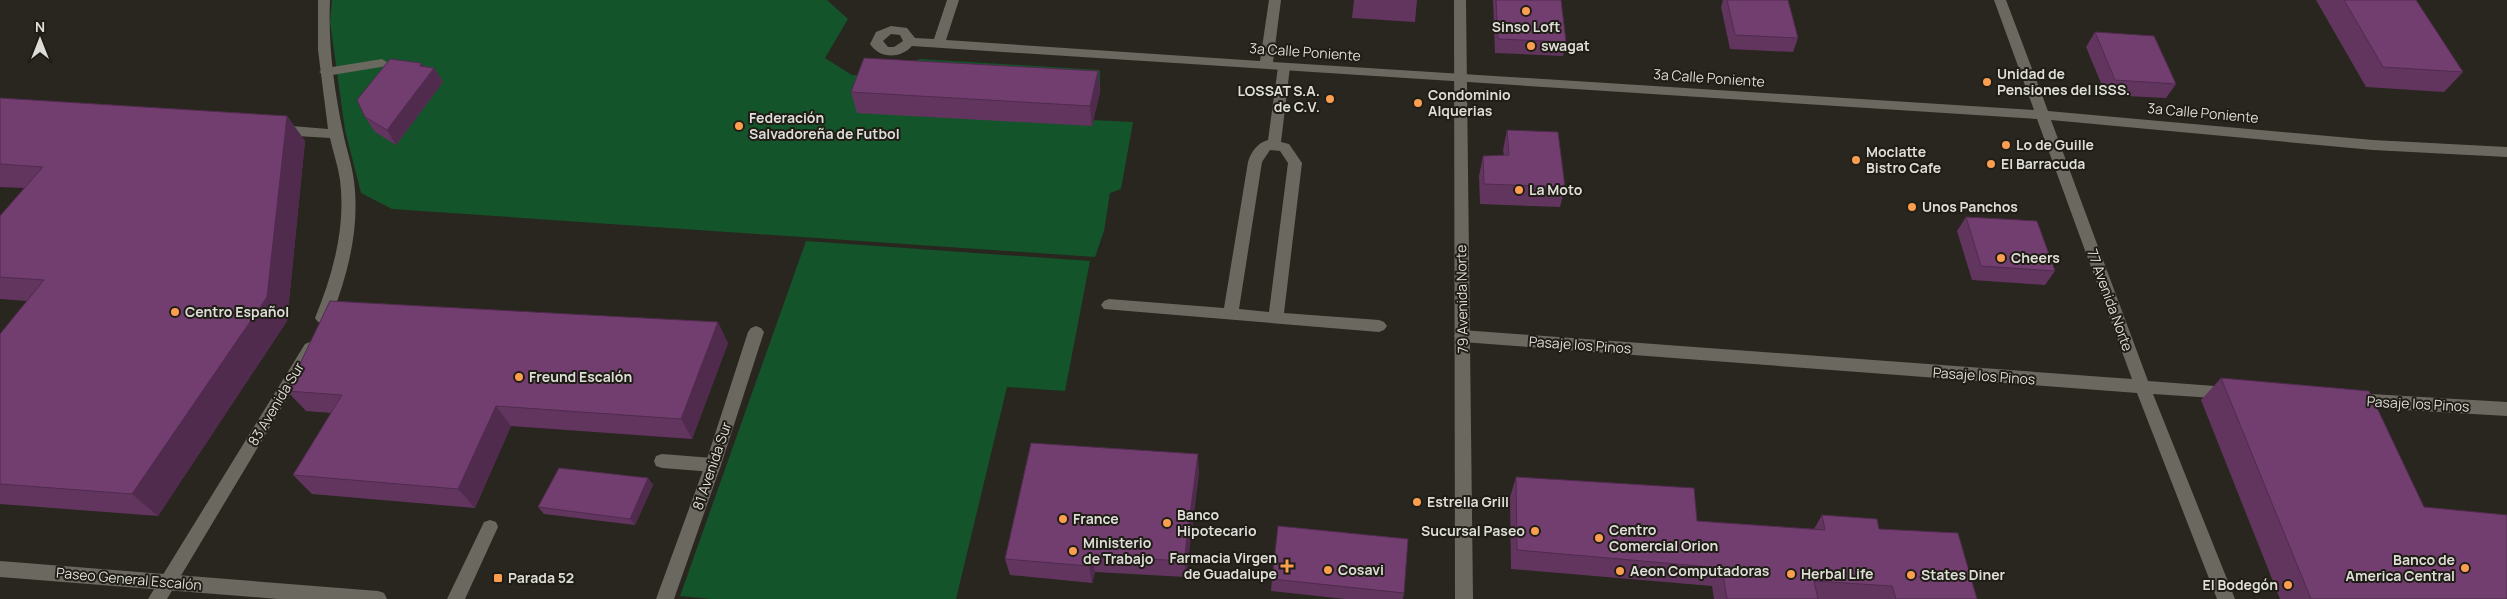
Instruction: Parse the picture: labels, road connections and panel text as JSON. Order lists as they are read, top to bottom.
{
  "streets": {
    "street": [
      "3a Calle Poniente",
      "79 Avenida Norte",
      "77 Avenida Norte",
      "Pasaje los Pinos",
      "83 Avenida Sur",
      "81 Avenida Sur",
      "Paseo General Escalón"
    ]
  },
  "crossings": [
    ["3a Calle Poniente", "79 Avenida Norte"],
    ["3a Calle Poniente", "77 Avenida Norte"],
    ["79 Avenida Norte", "Pasaje los Pinos"],
    ["77 Avenida Norte", "Pasaje los Pinos"],
    ["83 Avenida Sur", "Paseo General Escalón"]
  ],
  "places": {
    "other": [
      "Sinso Loft",
      "swagat",
      "Unidad de Pensiones del ISSS.",
      "LOSSAT S.A. de C.V.",
      "Condominio Alquerias",
      "Federación Salvadoreña de Futbol",
      "Lo de Guille",
      "Moclatte Bistro Cafe",
      "El Barracuda",
      "La Moto",
      "Unos Panchos",
      "Cheers",
      "Centro Español",
      "Freund Escalón",
      "Estrella Grill",
      "France",
      "Banco Hipotecario",
      "Sucursal Paseo",
      "Centro Comercial Orion",
      "Ministerio de Trabajo",
      "Banco de America Central",
      "Cosavi",
      "Aeon Computadoras",
      "Herbal Life",
      "States Diner",
      "El Bodegón"
    ],
    "health": ["Farmacia Virgen de Guadalupe"],
    "transit": ["Parada 52"]
  },
  "north": "top"
}
